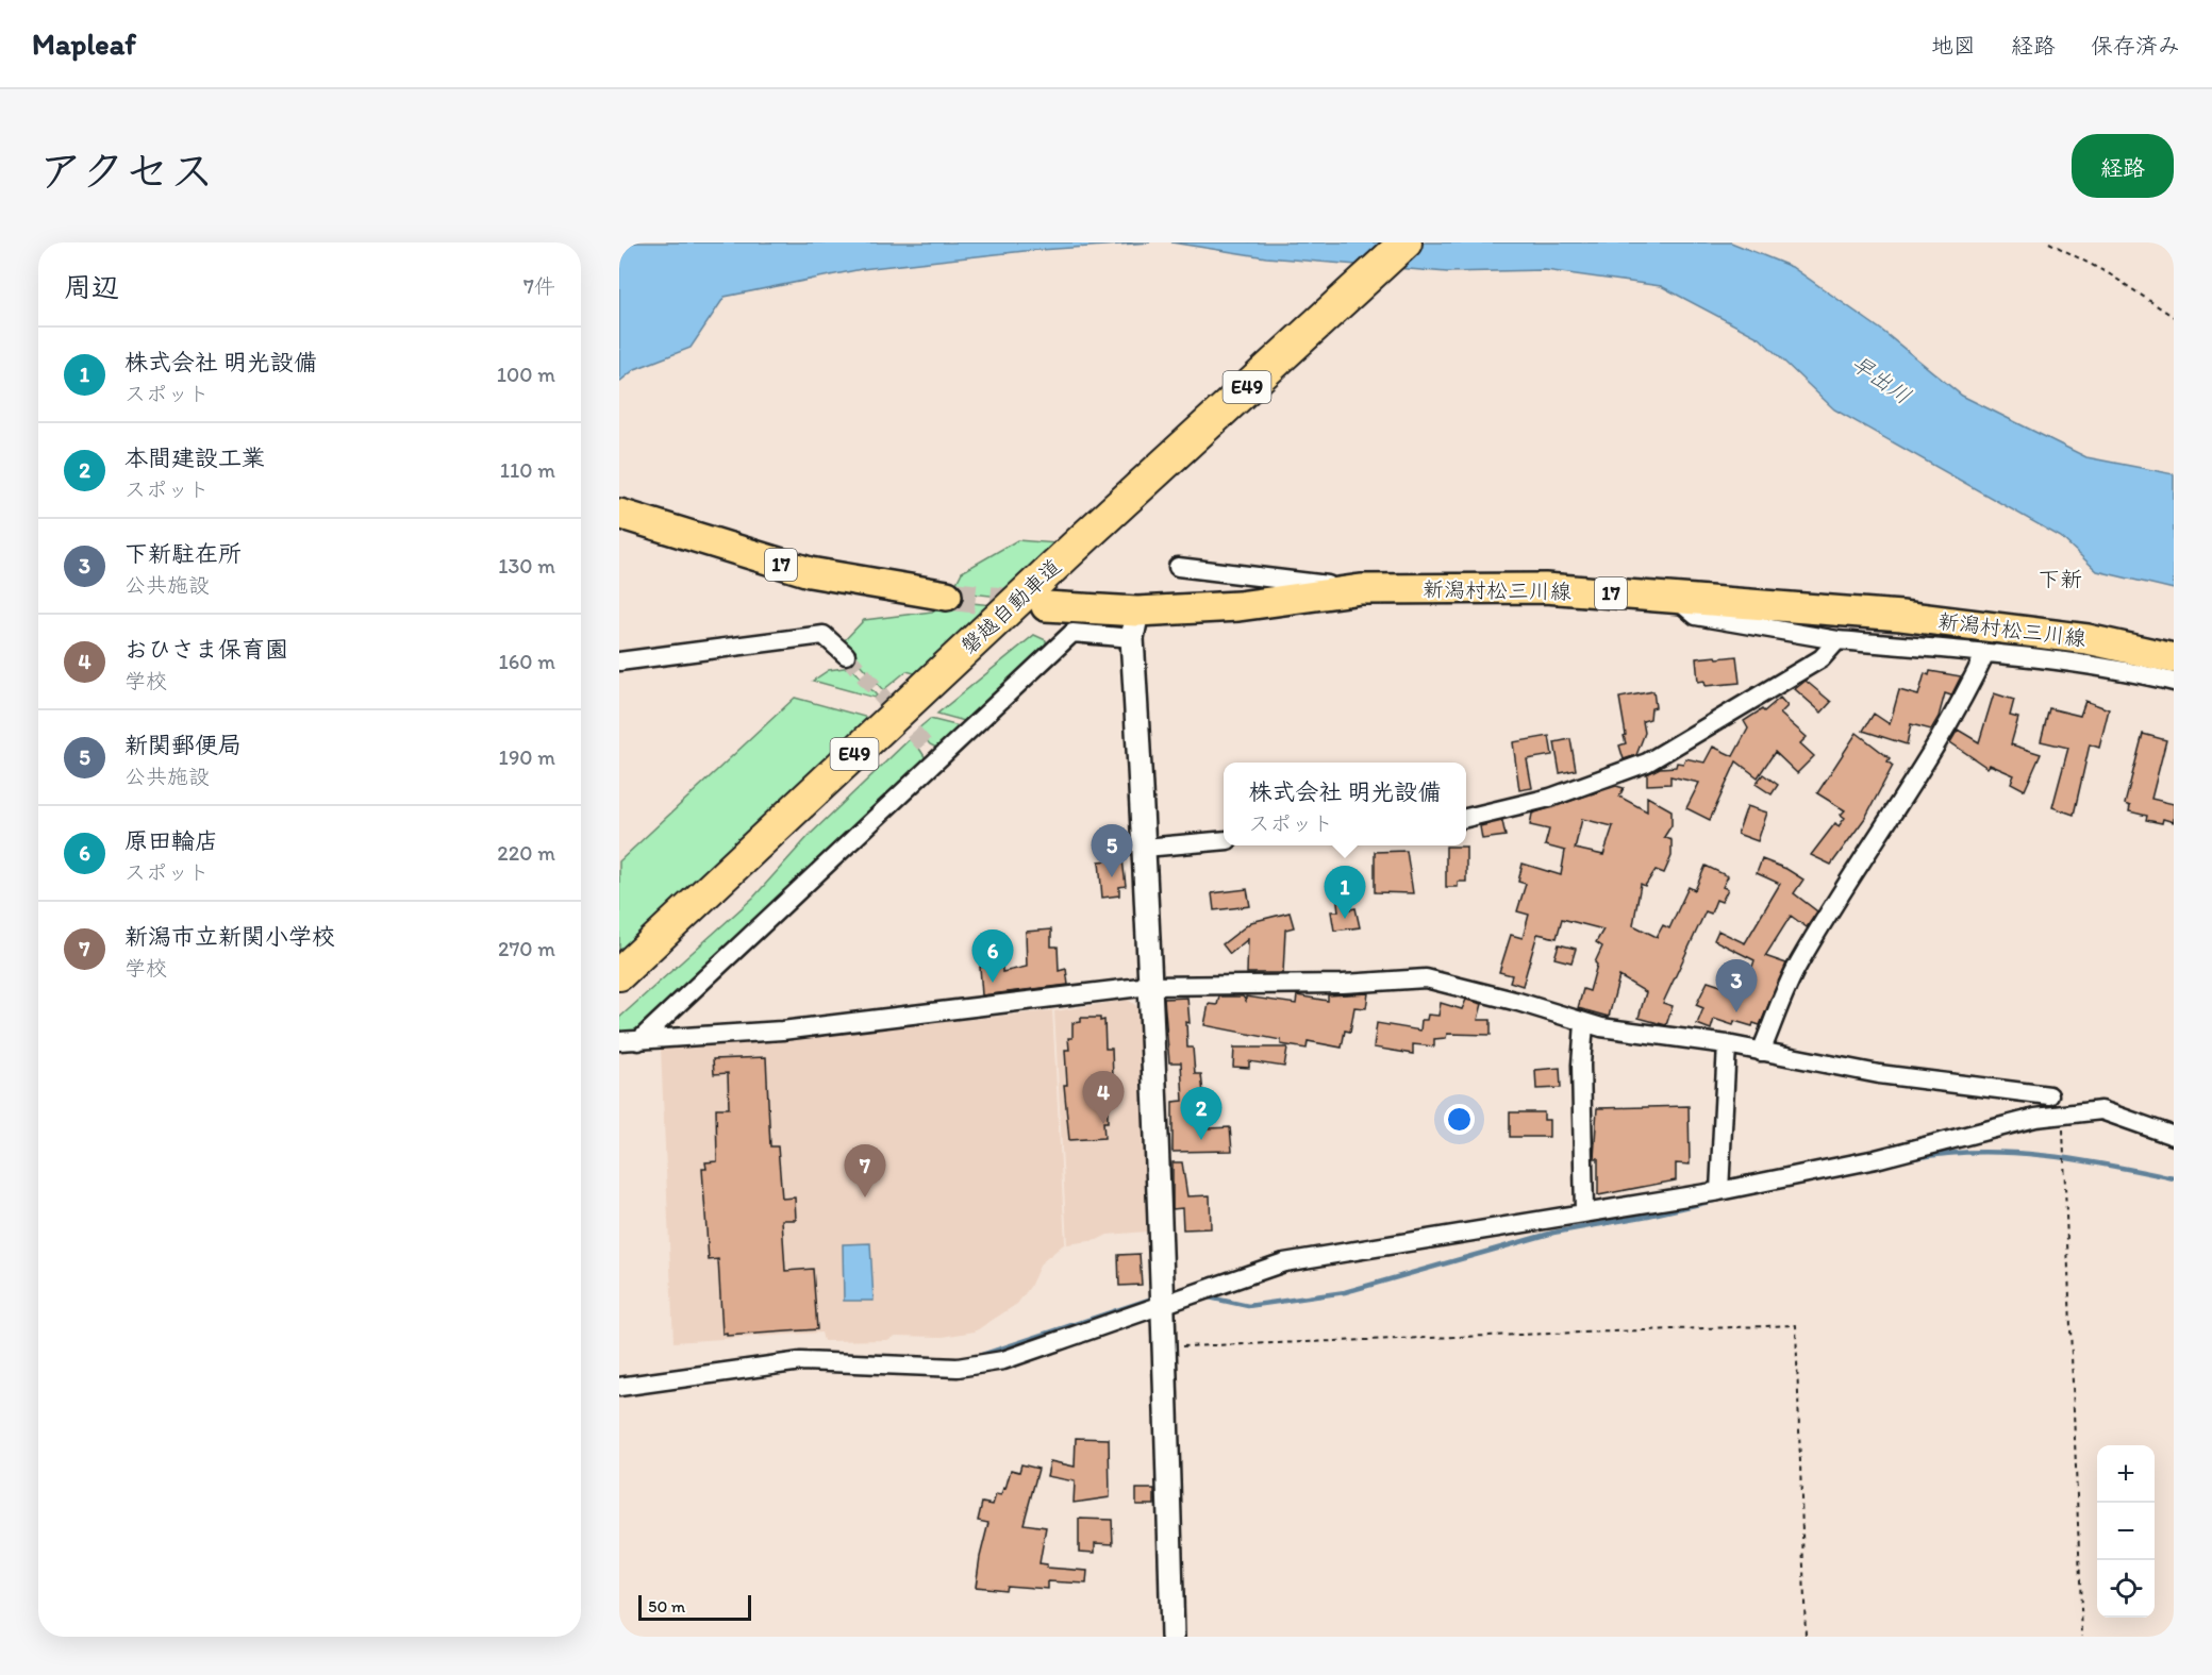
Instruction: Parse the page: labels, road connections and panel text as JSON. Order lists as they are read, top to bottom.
{
  "streets": {
    "highway": ["E49", "磐越自動車道"],
    "main road": ["17", "新潟村松三川線"]
  },
  "districts": ["下新"],
  "water": ["早出川"],
  "scale_bar": "50 m",
  "page": {
    "header": "Mapleaf",
    "nav": ["地図", "経路", "保存済み"],
    "title": "アクセス",
    "buttons": "経路",
    "heading": ["周辺", "7件"],
    "list": [
      {
        "mark": "1",
        "name": "株式会社 明光設備",
        "note": "スポット",
        "value": "100 m"
      },
      {
        "mark": "2",
        "name": "本間建設工業",
        "note": "スポット",
        "value": "110 m"
      },
      {
        "mark": "3",
        "name": "下新駐在所",
        "note": "公共施設",
        "value": "130 m"
      },
      {
        "mark": "4",
        "name": "おひさま保育園",
        "note": "学校",
        "value": "160 m"
      },
      {
        "mark": "5",
        "name": "新関郵便局",
        "note": "公共施設",
        "value": "190 m"
      },
      {
        "mark": "6",
        "name": "原田輪店",
        "note": "スポット",
        "value": "220 m"
      },
      {
        "mark": "7",
        "name": "新潟市立新関小学校",
        "note": "学校",
        "value": "270 m"
      }
    ],
    "popup": ["株式会社 明光設備", "スポット"],
    "pins": [
      "5",
      "1",
      "6",
      "3",
      "4",
      "2",
      "7"
    ],
    "map_buttons": ["+", "−"],
    "scale": "50 m"
  }
}
